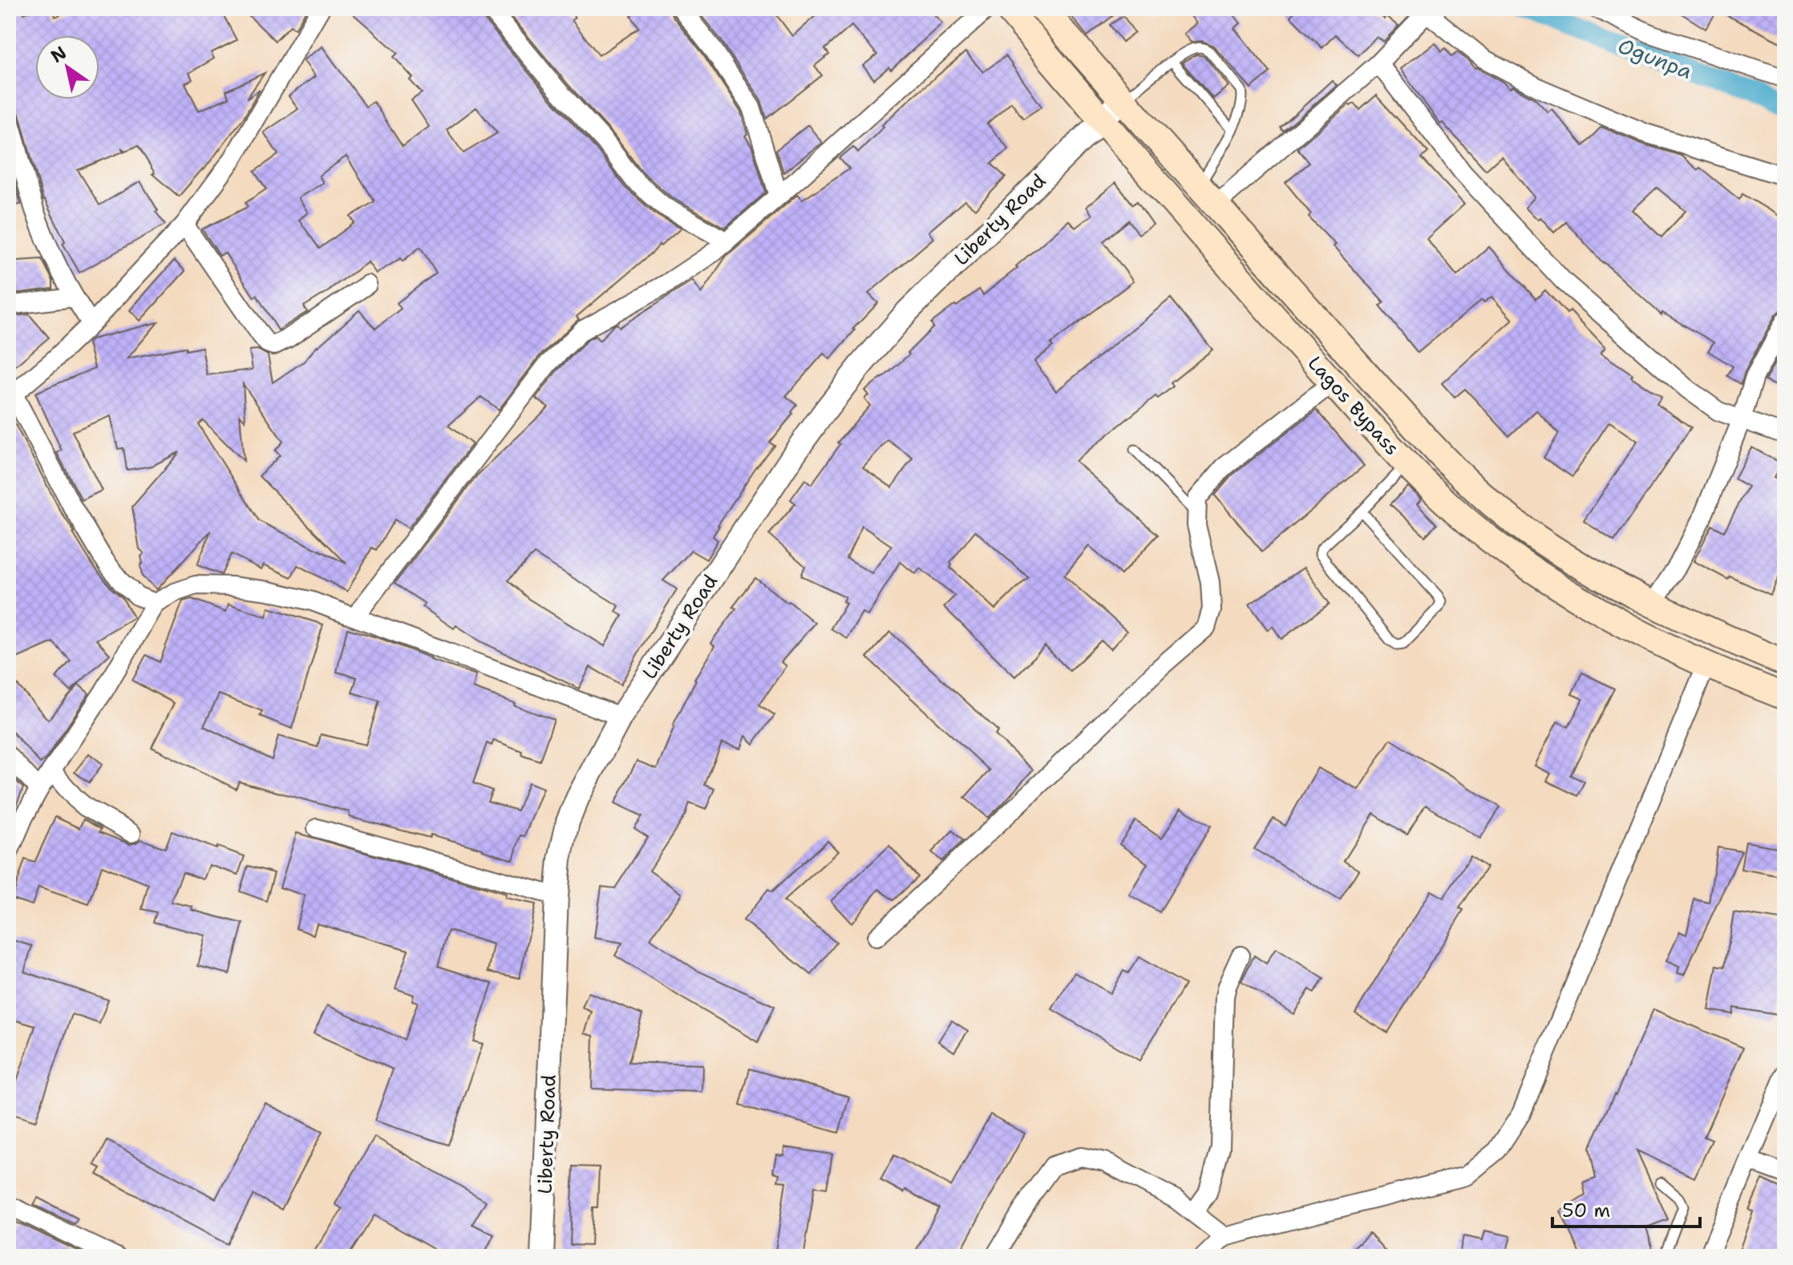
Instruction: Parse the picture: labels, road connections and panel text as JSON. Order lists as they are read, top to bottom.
{
  "streets": {
    "main road": ["Lagos Bypass"],
    "street": ["Liberty Road"]
  },
  "crossings": [
    ["Liberty Road", "Lagos Bypass"]
  ],
  "water": ["Ogunpa"],
  "scale_bar": "50 m",
  "north": "top left"
}
